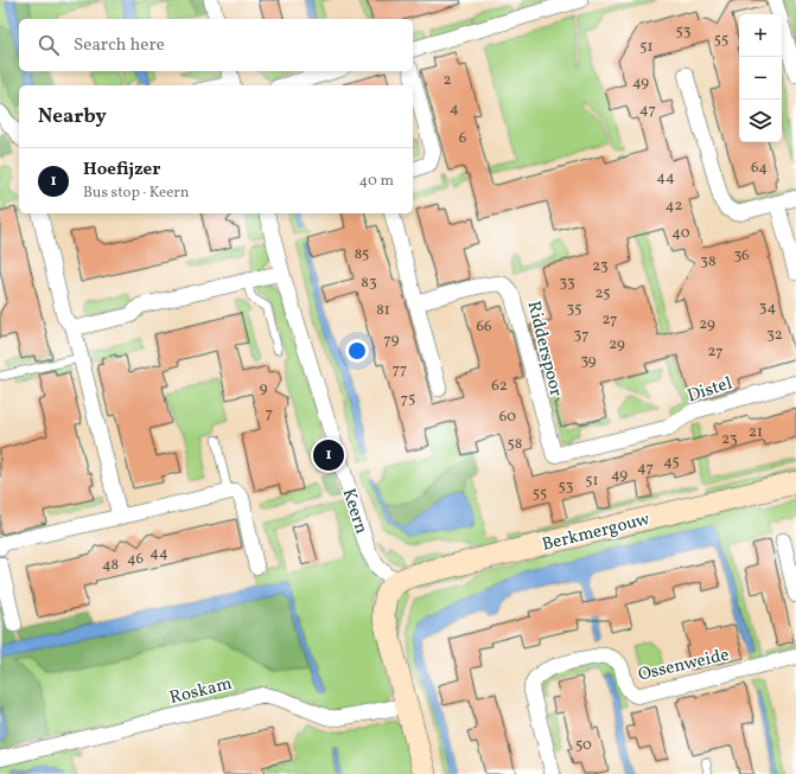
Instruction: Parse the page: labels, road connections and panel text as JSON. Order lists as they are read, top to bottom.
{
  "streets": {
    "street": [
      "Ridderspoor",
      "Distel",
      "Keern",
      "Berkmergouw",
      "Ossenweide",
      "Roskam"
    ]
  },
  "crossings": [
    ["Ridderspoor", "Distel"],
    ["Keern", "Berkmergouw"]
  ],
  "house_numbers": [
    "53",
    "55",
    "51",
    "2",
    "49",
    "4",
    "47",
    "6",
    "64",
    "44",
    "42",
    "40",
    "85",
    "36",
    "38",
    "23",
    "83",
    "33",
    "25",
    "34",
    "35",
    "81",
    "27",
    "29",
    "66",
    "37",
    "32",
    "79",
    "29",
    "27",
    "39",
    "77",
    "62",
    "9",
    "75",
    "7",
    "60",
    "21",
    "23",
    "58",
    "45",
    "47",
    "49",
    "51",
    "53",
    "55",
    "44",
    "46",
    "48",
    "50"
  ],
  "page": {
    "map_buttons": ["+", "−"],
    "search": "Search here",
    "heading": "Nearby",
    "list": [
      {
        "mark": "1",
        "name": "Hoefijzer",
        "note": "Bus stop · Keern",
        "value": "40 m"
      }
    ],
    "pins": "1"
  }
}
